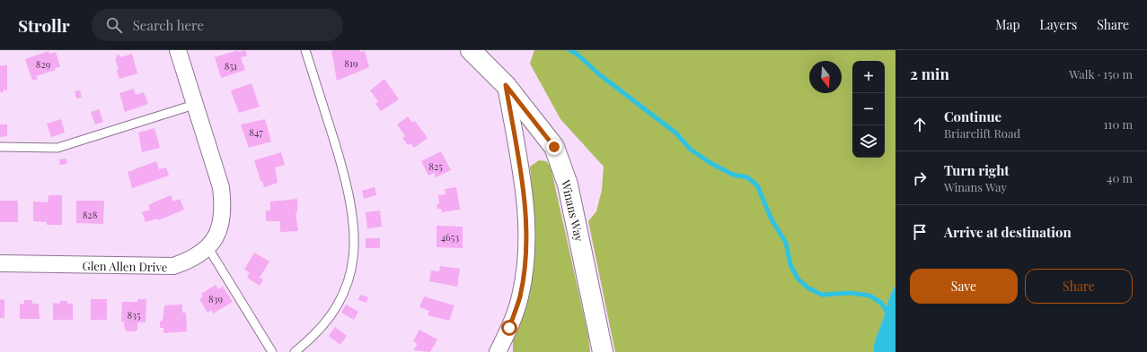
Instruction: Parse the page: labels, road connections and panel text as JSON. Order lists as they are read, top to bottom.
{
  "streets": {
    "street": ["Winans Way", "Glen Allen Drive"]
  },
  "house_numbers": [
    "819",
    "829",
    "851",
    "847",
    "825",
    "828",
    "4653",
    "839",
    "835"
  ],
  "north": "bottom",
  "page": {
    "header": "Strollr",
    "search": "Search here",
    "nav": ["Map", "Layers", "Share"],
    "heading": ["2 min", "Walk · 150 m"],
    "map_buttons": ["+", "−"],
    "list": [
      ["Continue", "Briarclift Road", "110 m"],
      ["Turn right", "Winans Way", "40 m"],
      "Arrive at destination"
    ],
    "buttons": ["Save", "Share"]
  }
}
